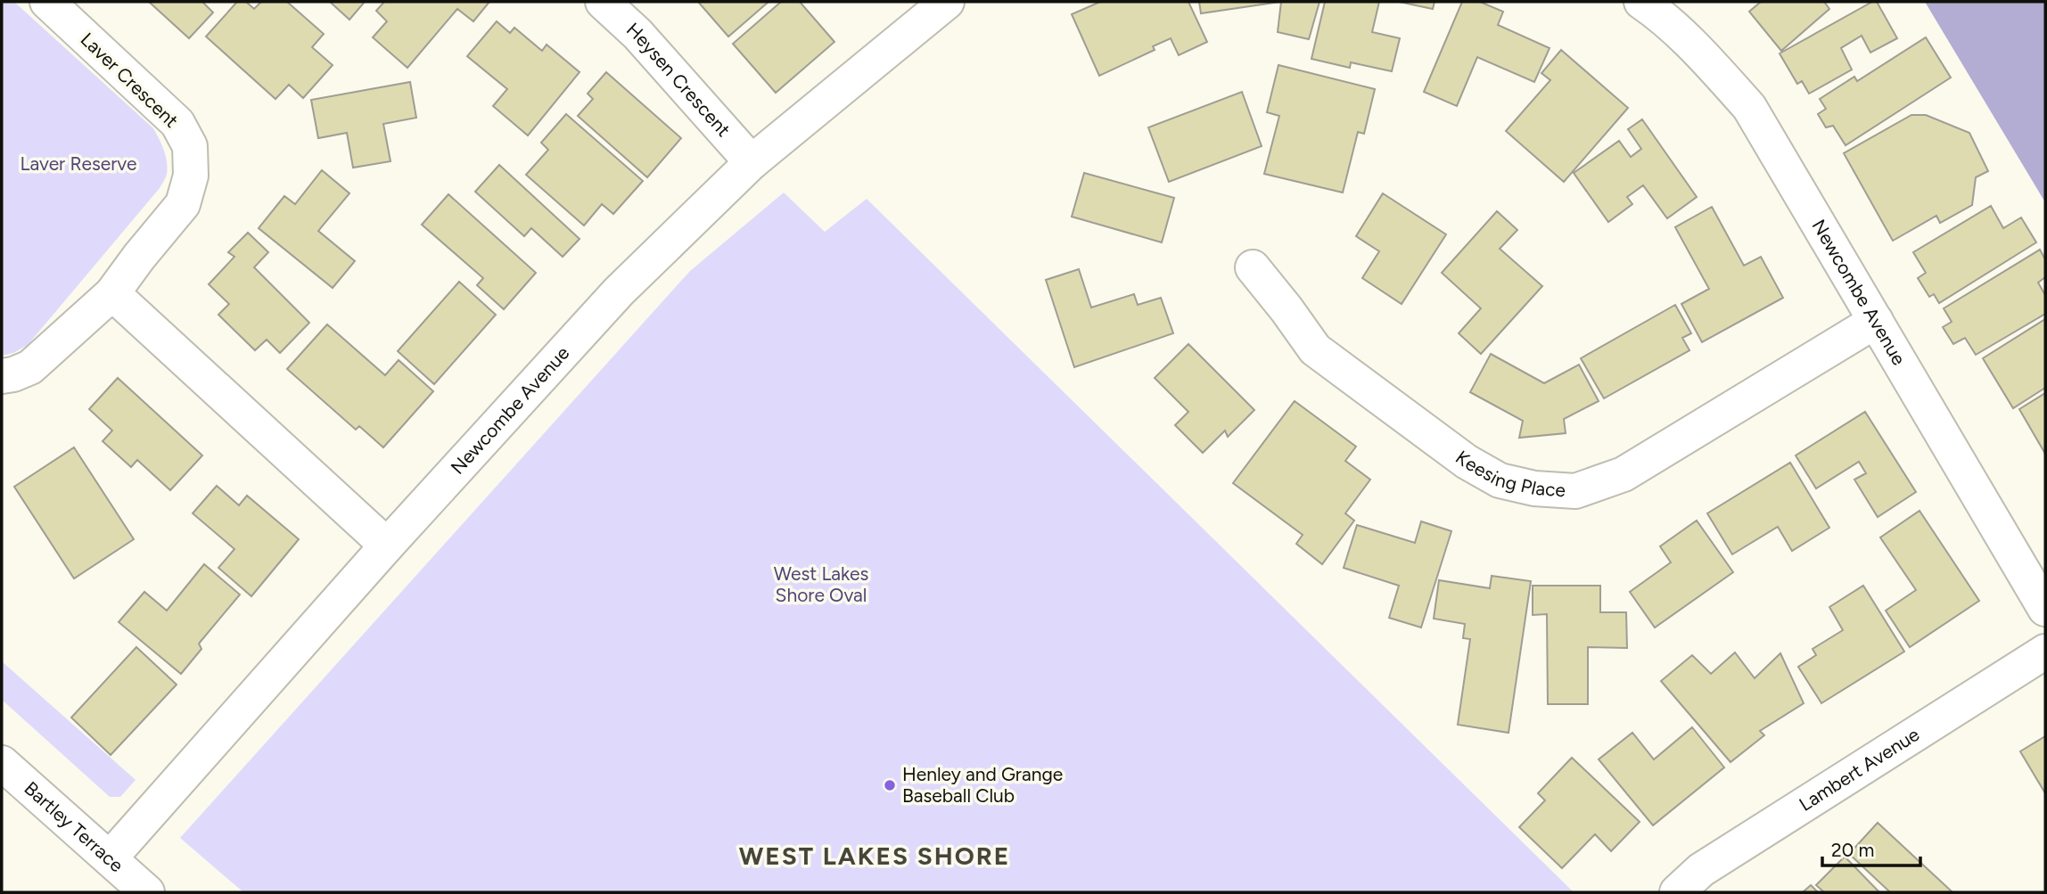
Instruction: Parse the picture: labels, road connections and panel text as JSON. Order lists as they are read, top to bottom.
{
  "streets": {
    "street": [
      "Laver Crescent",
      "Heysen Crescent",
      "Newcombe Avenue",
      "Keesing Place",
      "Lambert Avenue",
      "Bartley Terrace"
    ]
  },
  "crossings": [
    ["Heysen Crescent", "Newcombe Avenue"],
    ["Newcombe Avenue", "Keesing Place"],
    ["Newcombe Avenue", "Bartley Terrace"]
  ],
  "districts": ["WEST LAKES SHORE"],
  "parks": ["Laver Reserve", "West Lakes Shore Oval"],
  "places": ["Henley and Grange Baseball Club"],
  "scale_bar": "20 m"
}
